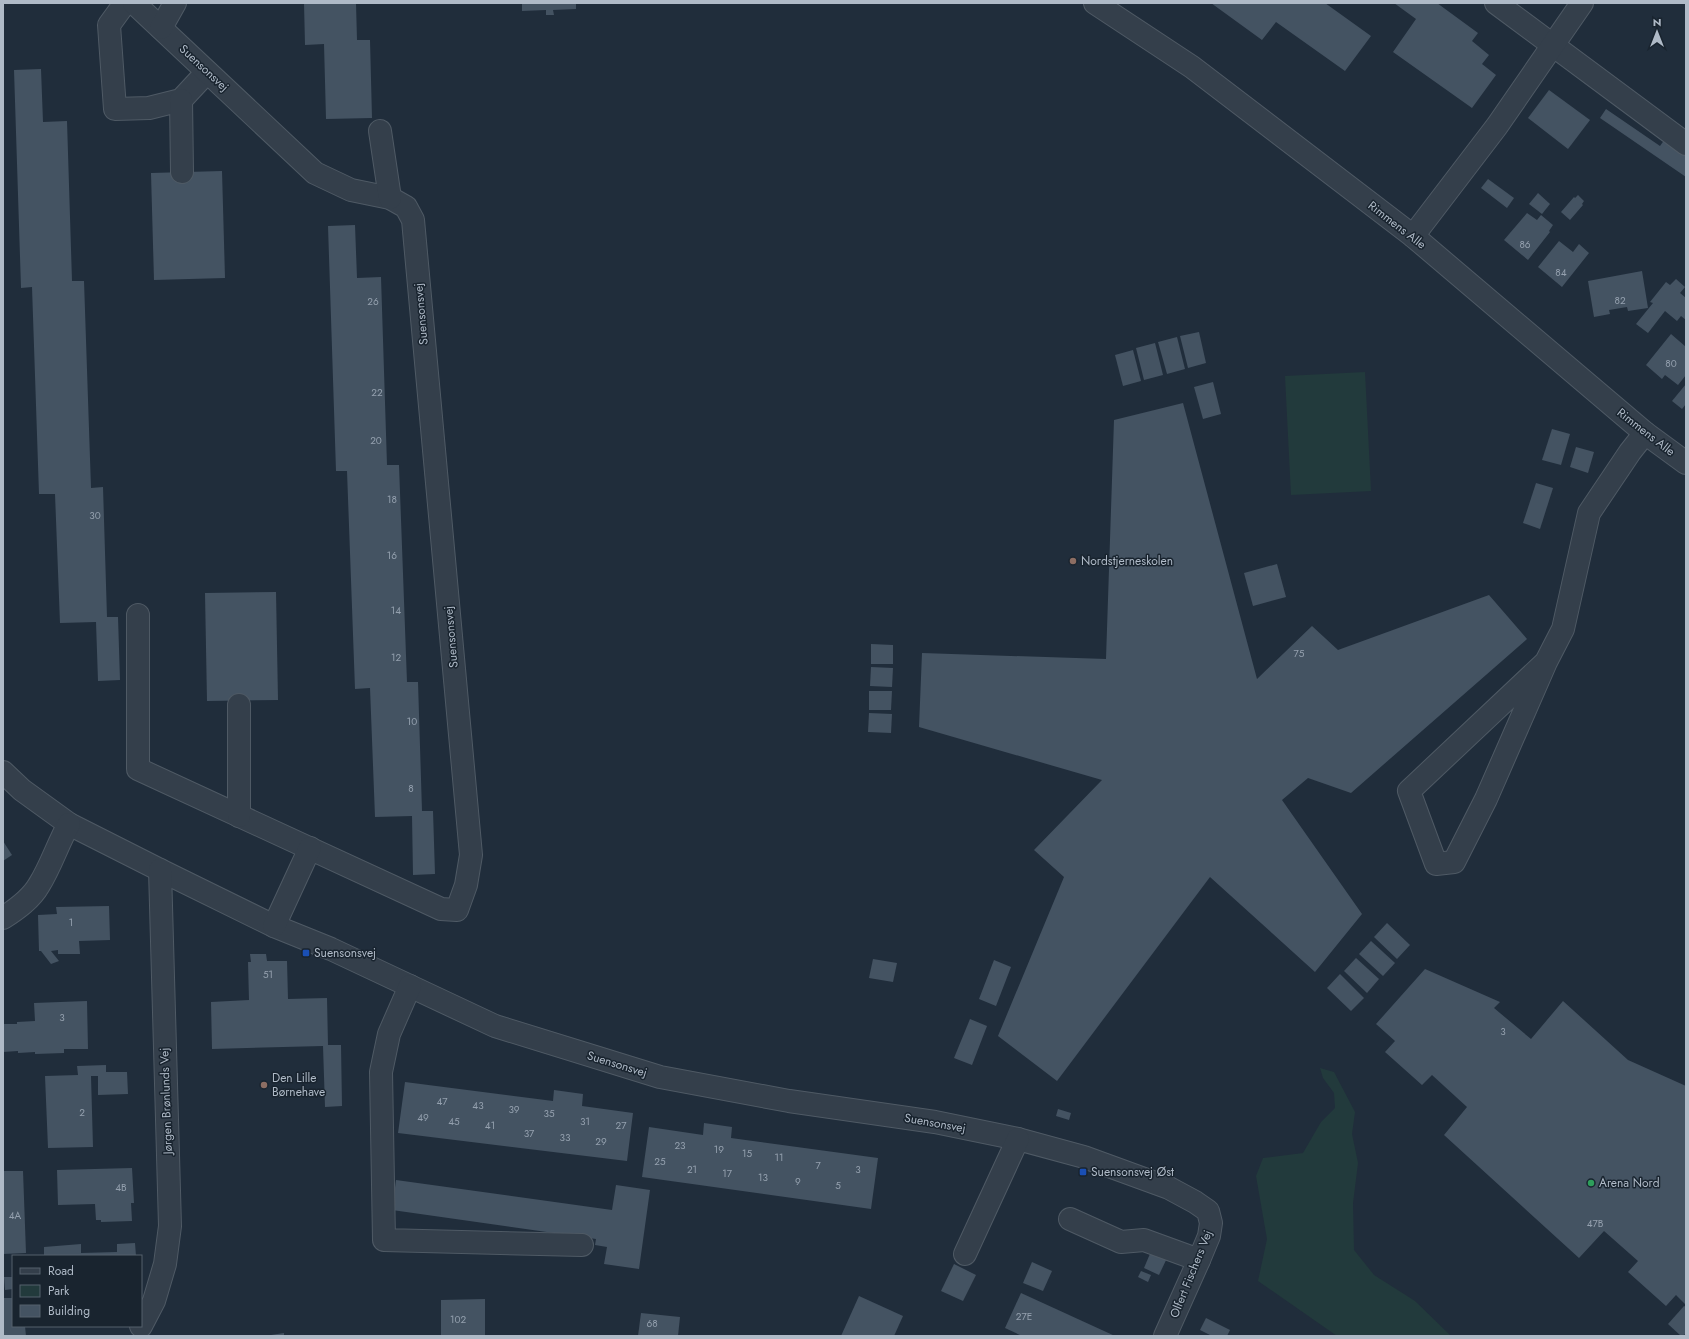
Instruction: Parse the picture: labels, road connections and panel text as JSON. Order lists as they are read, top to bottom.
{
  "streets": {
    "street": [
      "Suensonsvej",
      "Rimmens Alle",
      "Jørgen Brønlunds Vej",
      "Olfert Fischers Vej"
    ]
  },
  "crossings": [
    ["Suensonsvej", "Jørgen Brønlunds Vej"],
    ["Suensonsvej", "Olfert Fischers Vej"]
  ],
  "places": {
    "other": ["Nordstjerneskolen", "Den Lille Børnehave", "Arena Nord"],
    "transit": ["Suensonsvej", "Suensonsvej Øst"]
  },
  "house_numbers": [
    "86",
    "84",
    "82",
    "26",
    "80",
    "22",
    "20",
    "18",
    "30",
    "16",
    "14",
    "75",
    "12",
    "10",
    "8",
    "1",
    "51",
    "3",
    "3",
    "47",
    "43",
    "39",
    "2",
    "35",
    "49",
    "45",
    "31",
    "41",
    "27",
    "37",
    "33",
    "29",
    "23",
    "19",
    "15",
    "11",
    "25",
    "7",
    "21",
    "3",
    "17",
    "13",
    "9",
    "5",
    "4B",
    "4A",
    "47B",
    "27E",
    "102",
    "68"
  ],
  "legend": ["Road", "Park", "Building"],
  "north": "top"
}
